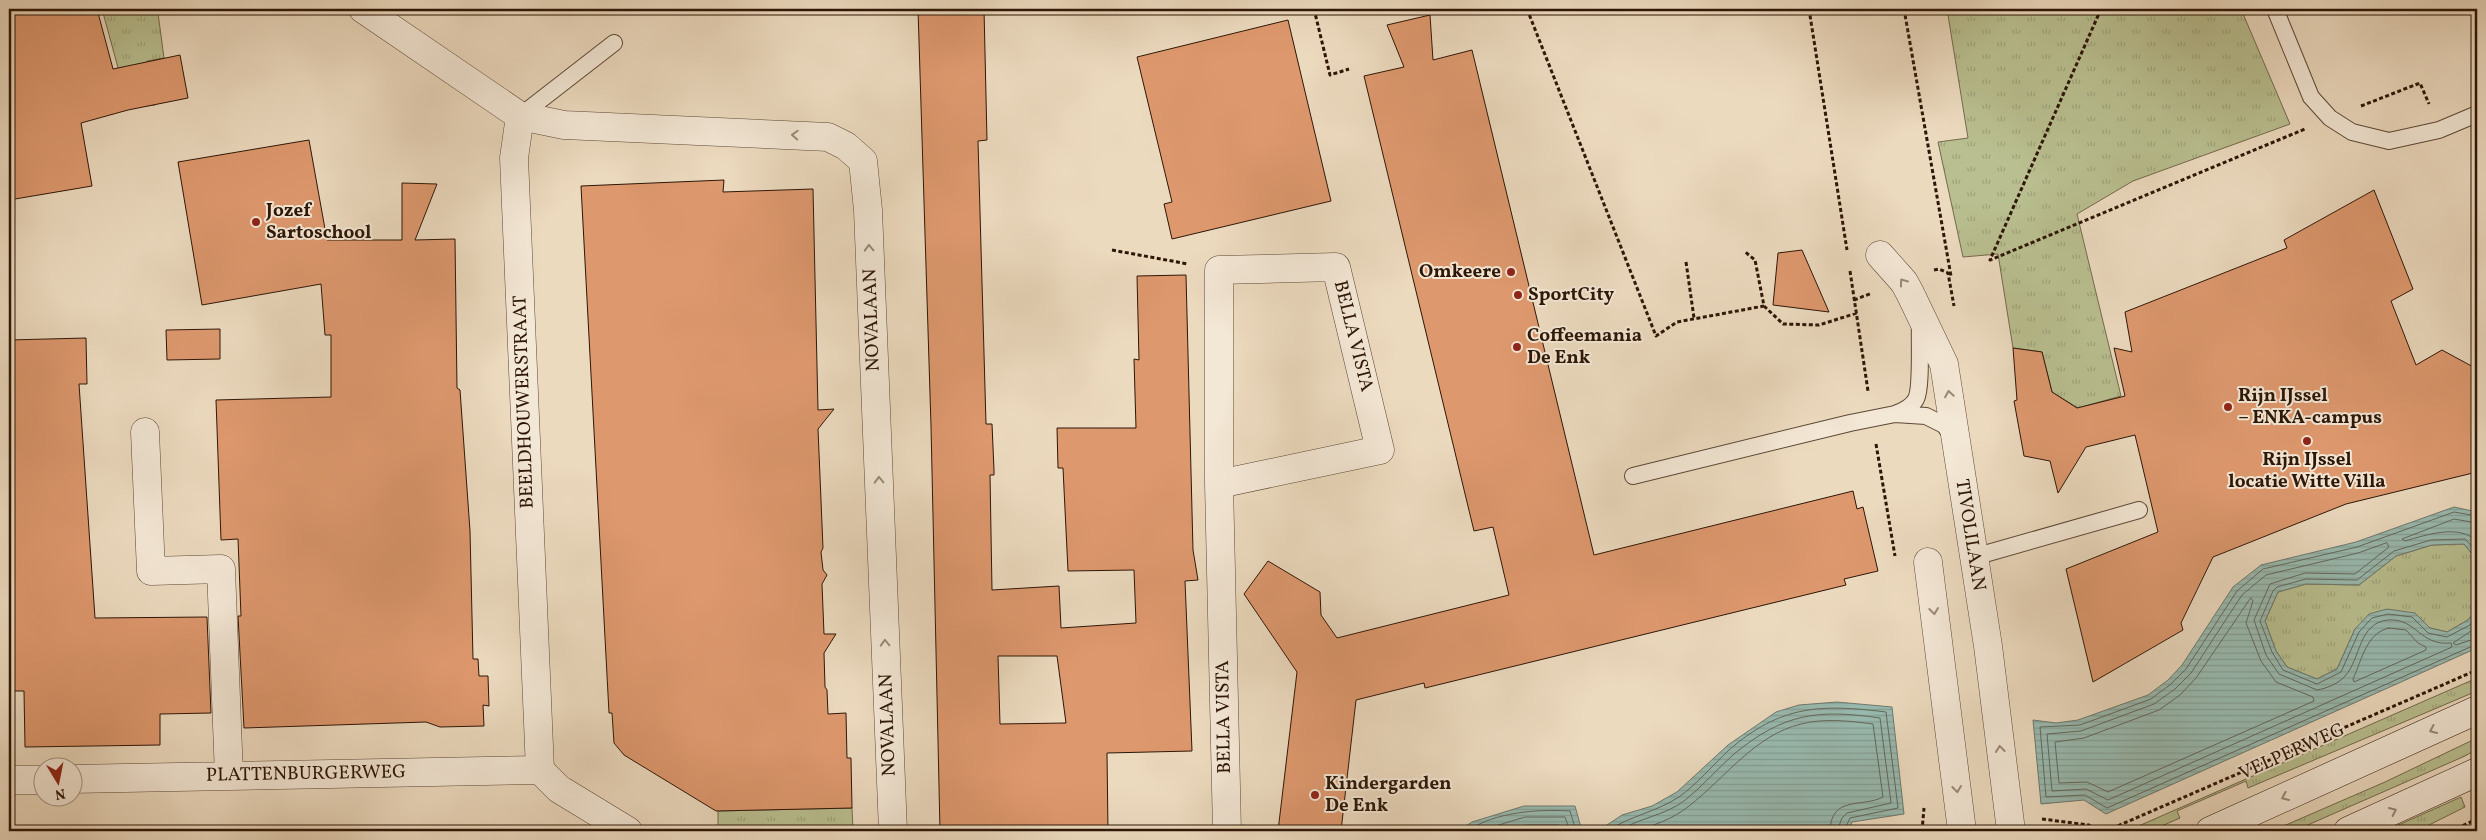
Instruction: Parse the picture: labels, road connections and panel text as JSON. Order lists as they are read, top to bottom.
{
  "streets": {
    "street": [
      "NOVALAAN",
      "BELLA VISTA",
      "BEELDHOUWERSTRAAT",
      "TIVOLILAAN",
      "VELPERWEG",
      "PLATTENBURGERWEG"
    ]
  },
  "crossings": [
    ["NOVALAAN", "BEELDHOUWERSTRAAT"],
    ["BEELDHOUWERSTRAAT", "PLATTENBURGERWEG"]
  ],
  "places": [
    "Jozef Sartoschool",
    "Omkeere",
    "SportCity",
    "Coffeemania De Enk",
    "Rijn IJssel – ENKA-campus",
    "Rijn IJssel locatie Witte Villa",
    "Kindergarden De Enk"
  ],
  "north": "bottom"
}
